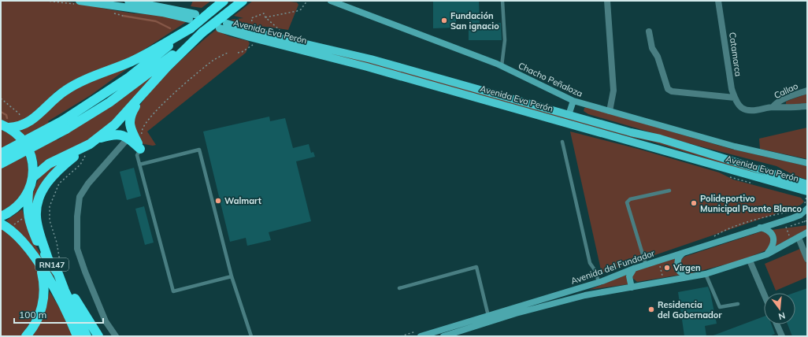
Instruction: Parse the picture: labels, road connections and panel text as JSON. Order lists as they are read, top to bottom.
{
  "streets": {
    "highway": ["RN147"],
    "main road": ["Avenida Eva Perón", "Chacho Peñaloza", "Avenida del Fundador"],
    "street": ["Catamarca", "Callao"]
  },
  "crossings": [
    ["Catamarca", "Callao"]
  ],
  "places": [
    "Fundación San ignacio",
    "Walmart",
    "Polideportivo Municipal Puente Blanco",
    "Virgen",
    "Residencia del Gobernador"
  ],
  "scale_bar": "100 m",
  "north": "bottom"
}
